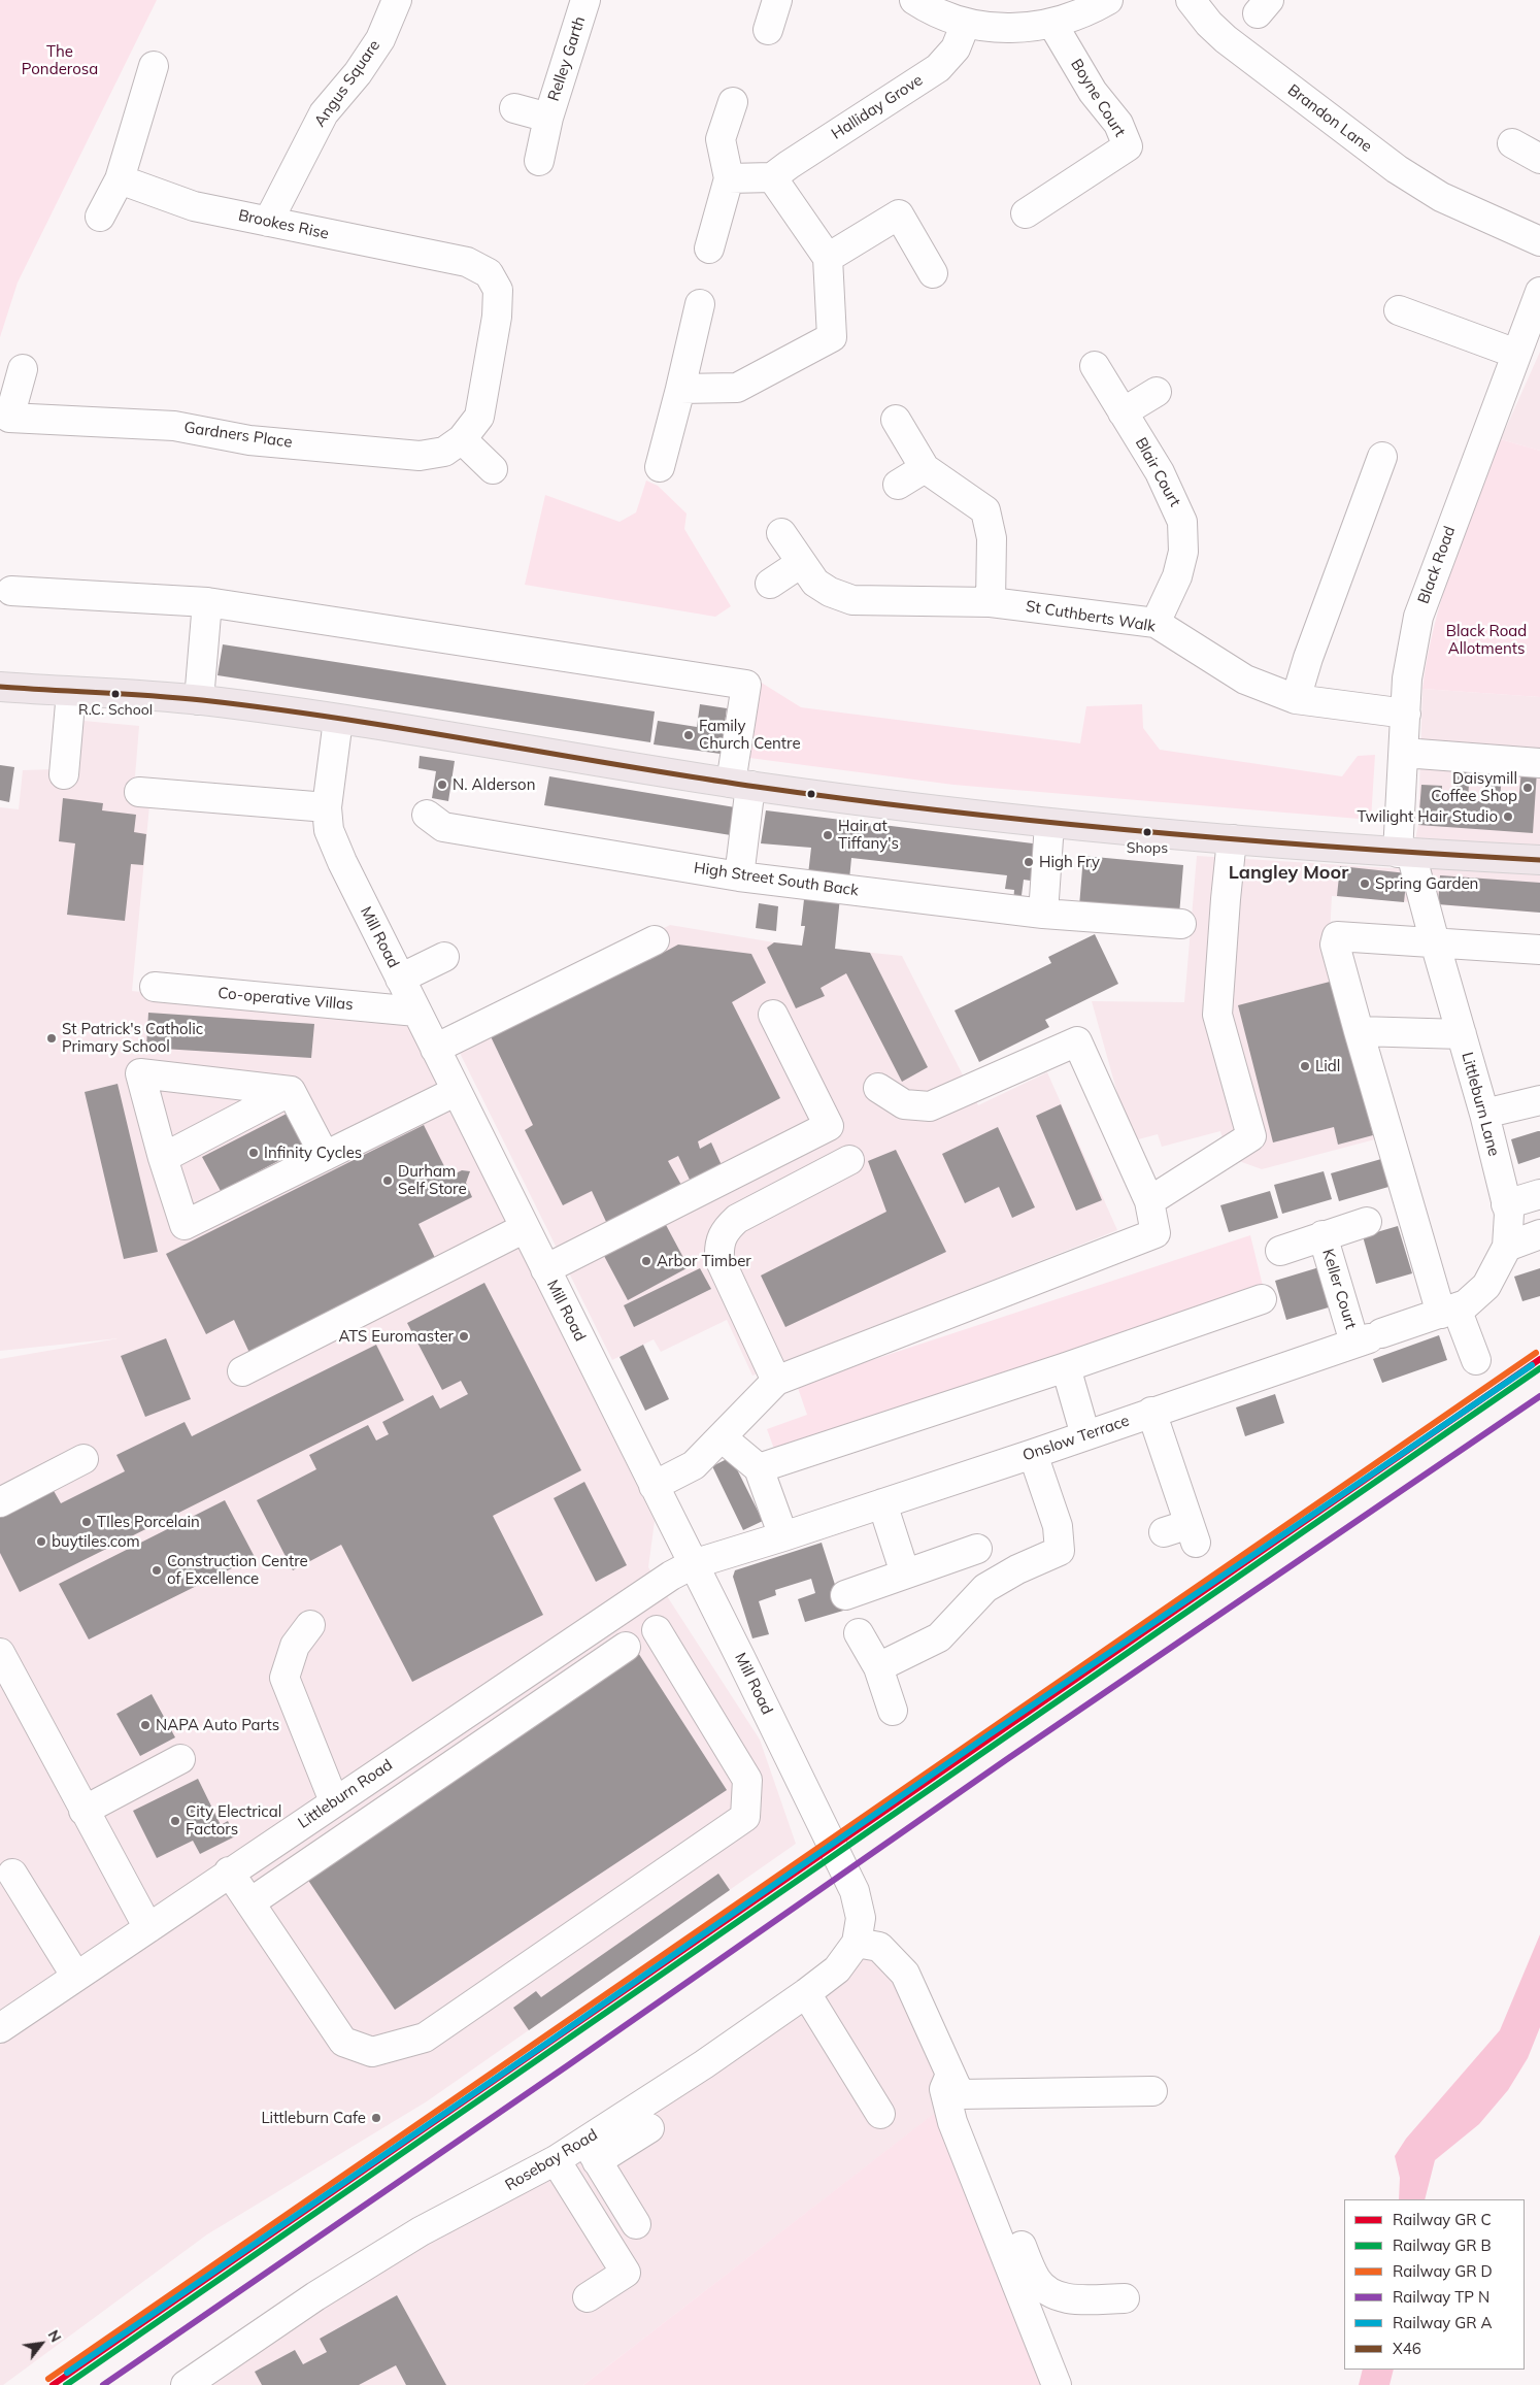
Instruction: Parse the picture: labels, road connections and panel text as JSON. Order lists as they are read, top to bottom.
{
  "streets": {
    "street": [
      "Relley Garth",
      "Angus Square",
      "Boyne Court",
      "Halliday Grove",
      "Brandon Lane",
      "Brookes Rise",
      "Gardners Place",
      "Blair Court",
      "Black Road",
      "St Cuthberts Walk",
      "High Street South Back",
      "Mill Road",
      "Co-operative Villas",
      "Littleburn Lane",
      "Keller Court",
      "Onslow Terrace",
      "Littleburn Road",
      "Rosebay Road"
    ]
  },
  "crossings": [
    ["Angus Square", "Brookes Rise"],
    ["Brookes Rise", "Gardners Place"],
    ["Blair Court", "St Cuthberts Walk"],
    ["Black Road", "St Cuthberts Walk"],
    ["Black Road", "Littleburn Lane"],
    ["Mill Road", "Co-operative Villas"],
    ["Mill Road", "Littleburn Road"],
    ["Mill Road", "Rosebay Road"],
    ["Littleburn Lane", "Keller Court"],
    ["Littleburn Lane", "Onslow Terrace"],
    ["Keller Court", "Onslow Terrace"]
  ],
  "districts": ["Langley Moor"],
  "parks": ["The Ponderosa", "Black Road Allotments"],
  "places": [
    "R.C. School",
    "Family Church Centre",
    "N. Alderson",
    "Daisymill Coffee Shop",
    "Twilight Hair Studio",
    "Shops",
    "Hair at Tiffany's",
    "High Fry",
    "Spring Garden",
    "St Patrick's Catholic Primary School",
    "Lidl",
    "Infinity Cycles",
    "Durham Self Store",
    "Arbor Timber",
    "ATS Euromaster",
    "TIles Porcelain",
    "buytiles.com",
    "Construction Centre of Excellence",
    "NAPA Auto Parts",
    "City Electrical Factors",
    "Littleburn Cafe"
  ],
  "lines": ["transit line X46"],
  "legend": [
    "Railway GR C",
    "Railway GR B",
    "Railway GR D",
    "Railway TP N",
    "Railway GR A",
    "X46"
  ],
  "north": "top right"
}
